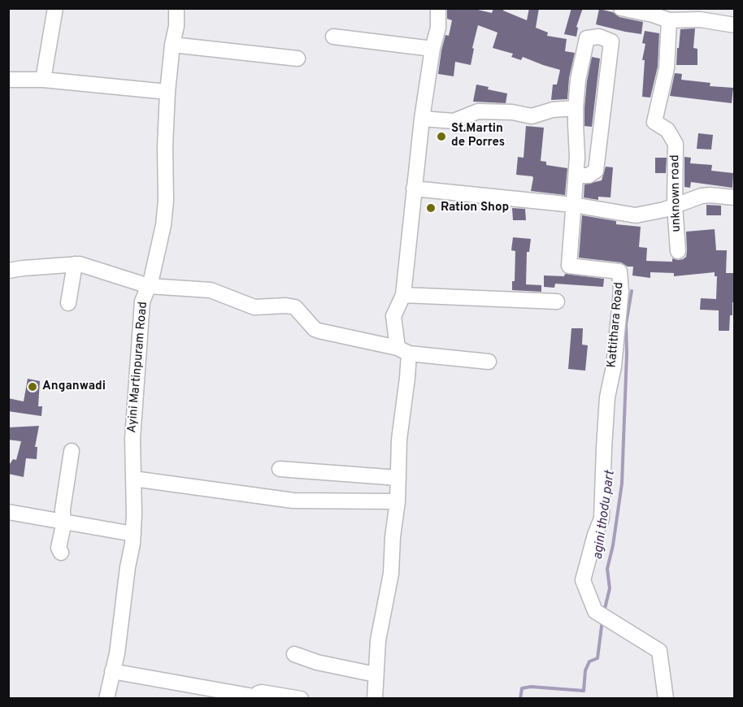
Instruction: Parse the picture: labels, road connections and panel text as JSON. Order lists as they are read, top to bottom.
{
  "streets": {
    "street": ["unknown road", "Kattithara Road", "Ayini Martinpuram Road"]
  },
  "water": ["agini thodu part"],
  "places": ["St.Martin de Porres", "Ration Shop", "Anganwadi"]
}
